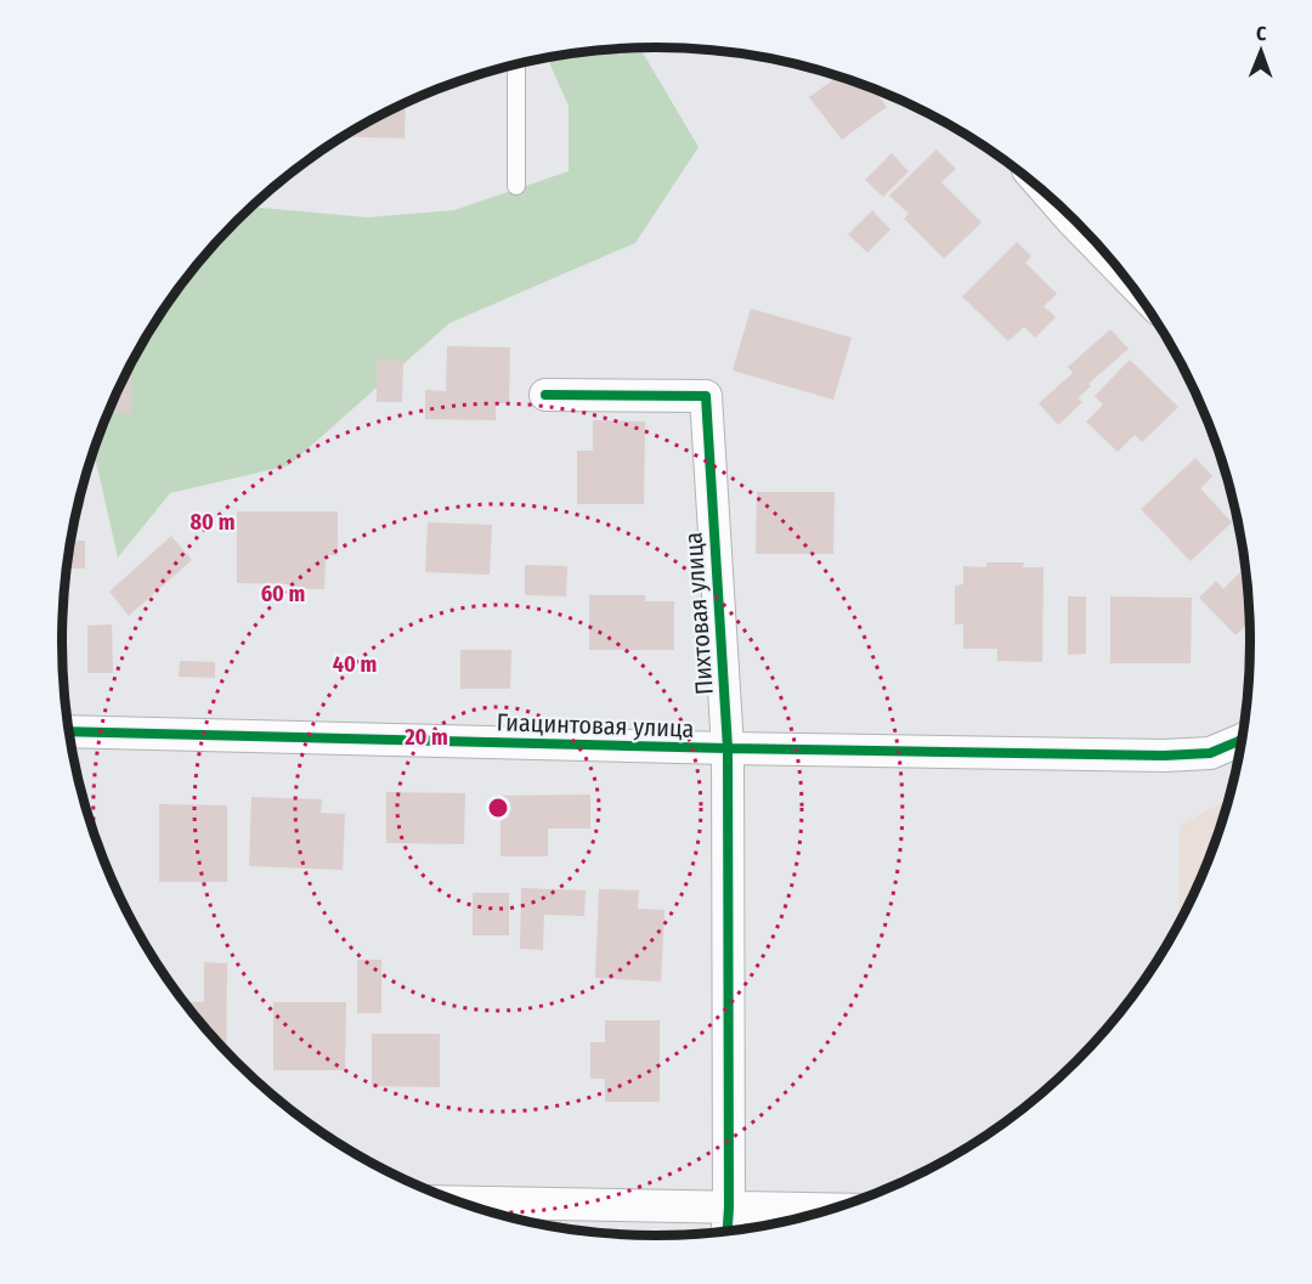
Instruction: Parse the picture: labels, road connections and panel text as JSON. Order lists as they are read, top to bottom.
{
  "streets": {
    "street": ["Пихтовая улица", "Гиацинтовая улица"]
  },
  "crossings": [
    ["Пихтовая улица", "Гиацинтовая улица"]
  ],
  "north": "top",
  "rings": [
    "80 m",
    "60 m",
    "40 m",
    "20 m"
  ]
}
